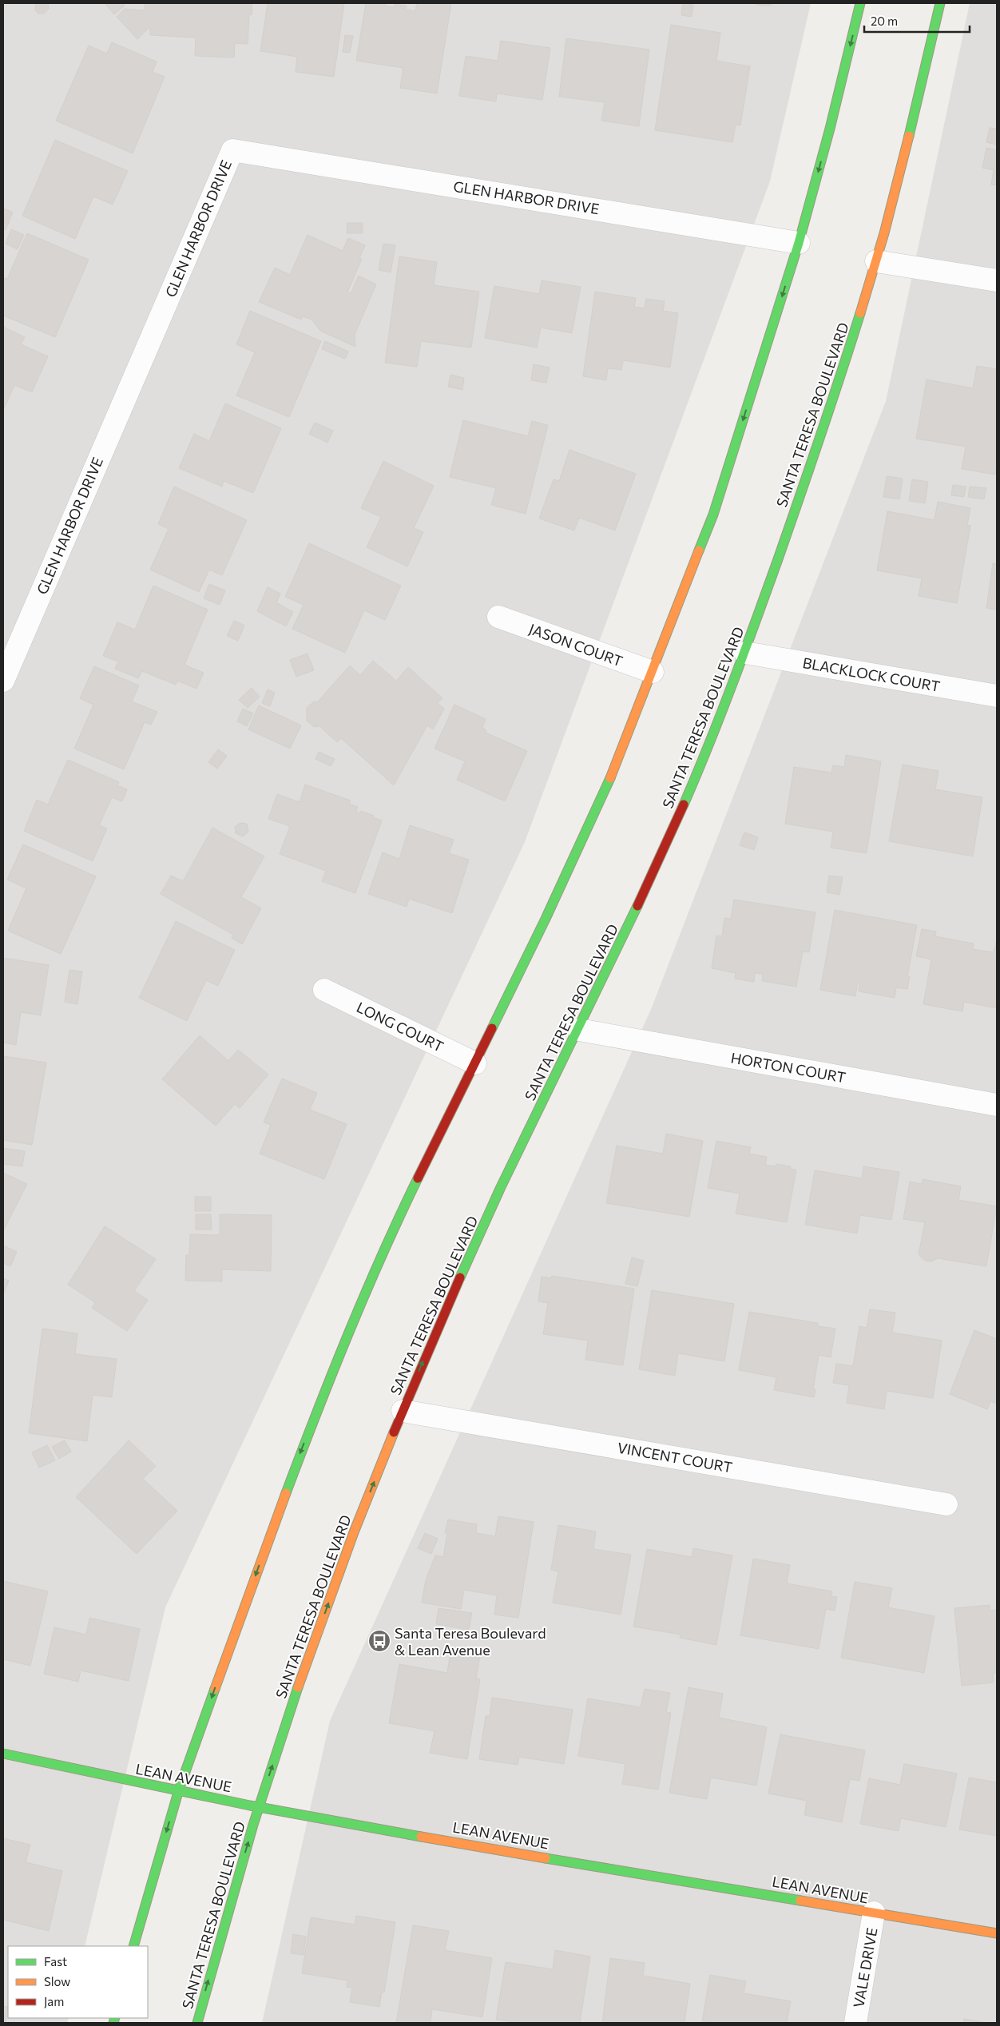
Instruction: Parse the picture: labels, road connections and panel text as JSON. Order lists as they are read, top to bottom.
{
  "streets": {
    "main road": ["SANTA TERESA BOULEVARD", "LEAN AVENUE"],
    "street": [
      "GLEN HARBOR DRIVE",
      "JASON COURT",
      "BLACKLOCK COURT",
      "LONG COURT",
      "HORTON COURT",
      "VINCENT COURT",
      "VALE DRIVE"
    ]
  },
  "crossings": [
    ["SANTA TERESA BOULEVARD", "BLACKLOCK COURT"],
    ["SANTA TERESA BOULEVARD", "HORTON COURT"],
    ["SANTA TERESA BOULEVARD", "VINCENT COURT"],
    ["SANTA TERESA BOULEVARD", "LEAN AVENUE"],
    ["LEAN AVENUE", "VALE DRIVE"]
  ],
  "places": {
    "bus stop": ["Santa Teresa Boulevard & Lean Avenue"]
  },
  "legend": ["Fast", "Slow", "Jam"],
  "scale_bar": "20 m"
}
